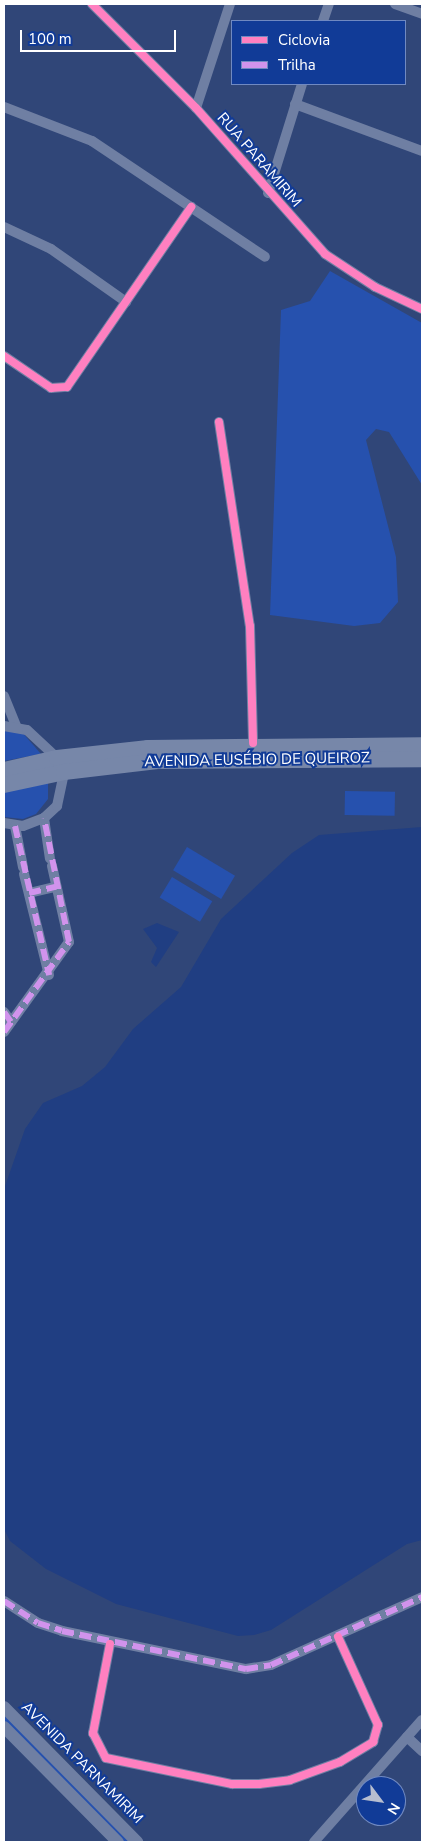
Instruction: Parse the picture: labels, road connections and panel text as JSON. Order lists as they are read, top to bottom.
{
  "streets": {
    "main road": ["AVENIDA EUSÉBIO DE QUEIROZ"],
    "street": ["RUA PARAMIRIM", "AVENIDA PARNAMIRIM"]
  },
  "legend": ["Ciclovia", "Trilha"],
  "scale_bar": "100 m",
  "north": "bottom right"
}
